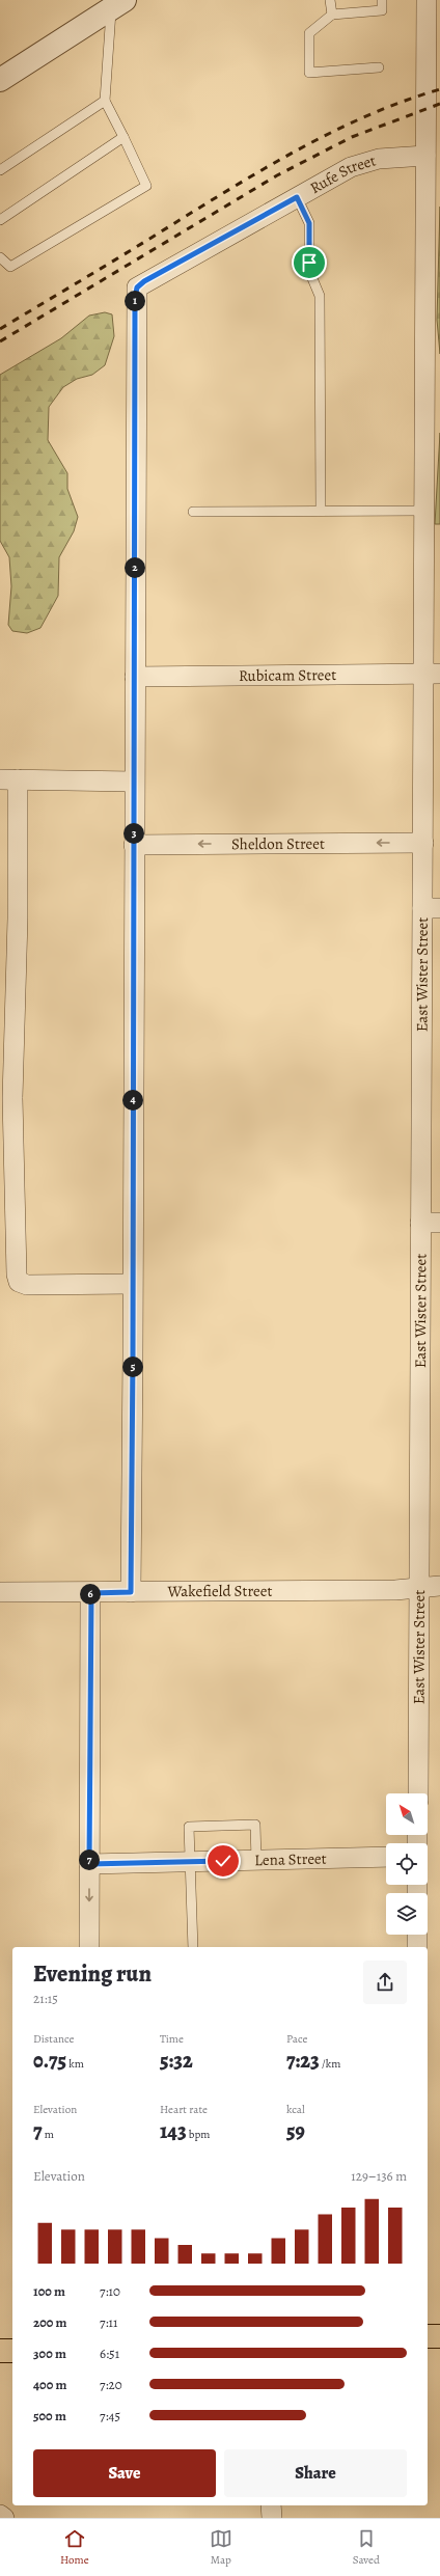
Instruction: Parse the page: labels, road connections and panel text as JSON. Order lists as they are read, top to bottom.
{
  "streets": {
    "street": [
      "Rufe Street",
      "Rubicam Street",
      "Sheldon Street",
      "East Wister Street",
      "Wakefield Street",
      "Lena Street"
    ]
  },
  "crossings": [
    ["Rufe Street", "Rubicam Street"],
    ["Rufe Street", "East Wister Street"],
    ["Rubicam Street", "East Wister Street"],
    ["Sheldon Street", "East Wister Street"],
    ["East Wister Street", "Wakefield Street"]
  ],
  "one_way": ["Sheldon Street"],
  "north": "top left",
  "page": {
    "pins": [
      "1",
      "2",
      "3",
      "4",
      "5",
      "6",
      "7"
    ],
    "heading": ["Evening run", "21:15"],
    "stats": [
      ["Distance", "0.75 km"],
      ["Time", "5:32"],
      ["Pace", "7:23 /km"],
      ["Elevation", "7 m"],
      ["Heart rate", "143 bpm"],
      ["kcal", "59"]
    ],
    "chart": ["Elevation", "129–136 m"],
    "list": [
      {
        "name": "100 m",
        "note": "7:10"
      },
      {
        "name": "200 m",
        "note": "7:11"
      },
      {
        "name": "300 m",
        "note": "6:51"
      },
      {
        "name": "400 m",
        "note": "7:20"
      },
      {
        "name": "500 m",
        "note": "7:45"
      }
    ],
    "buttons": ["Save", "Share"],
    "tabs": ["Home", "Map", "Saved"]
  }
}
